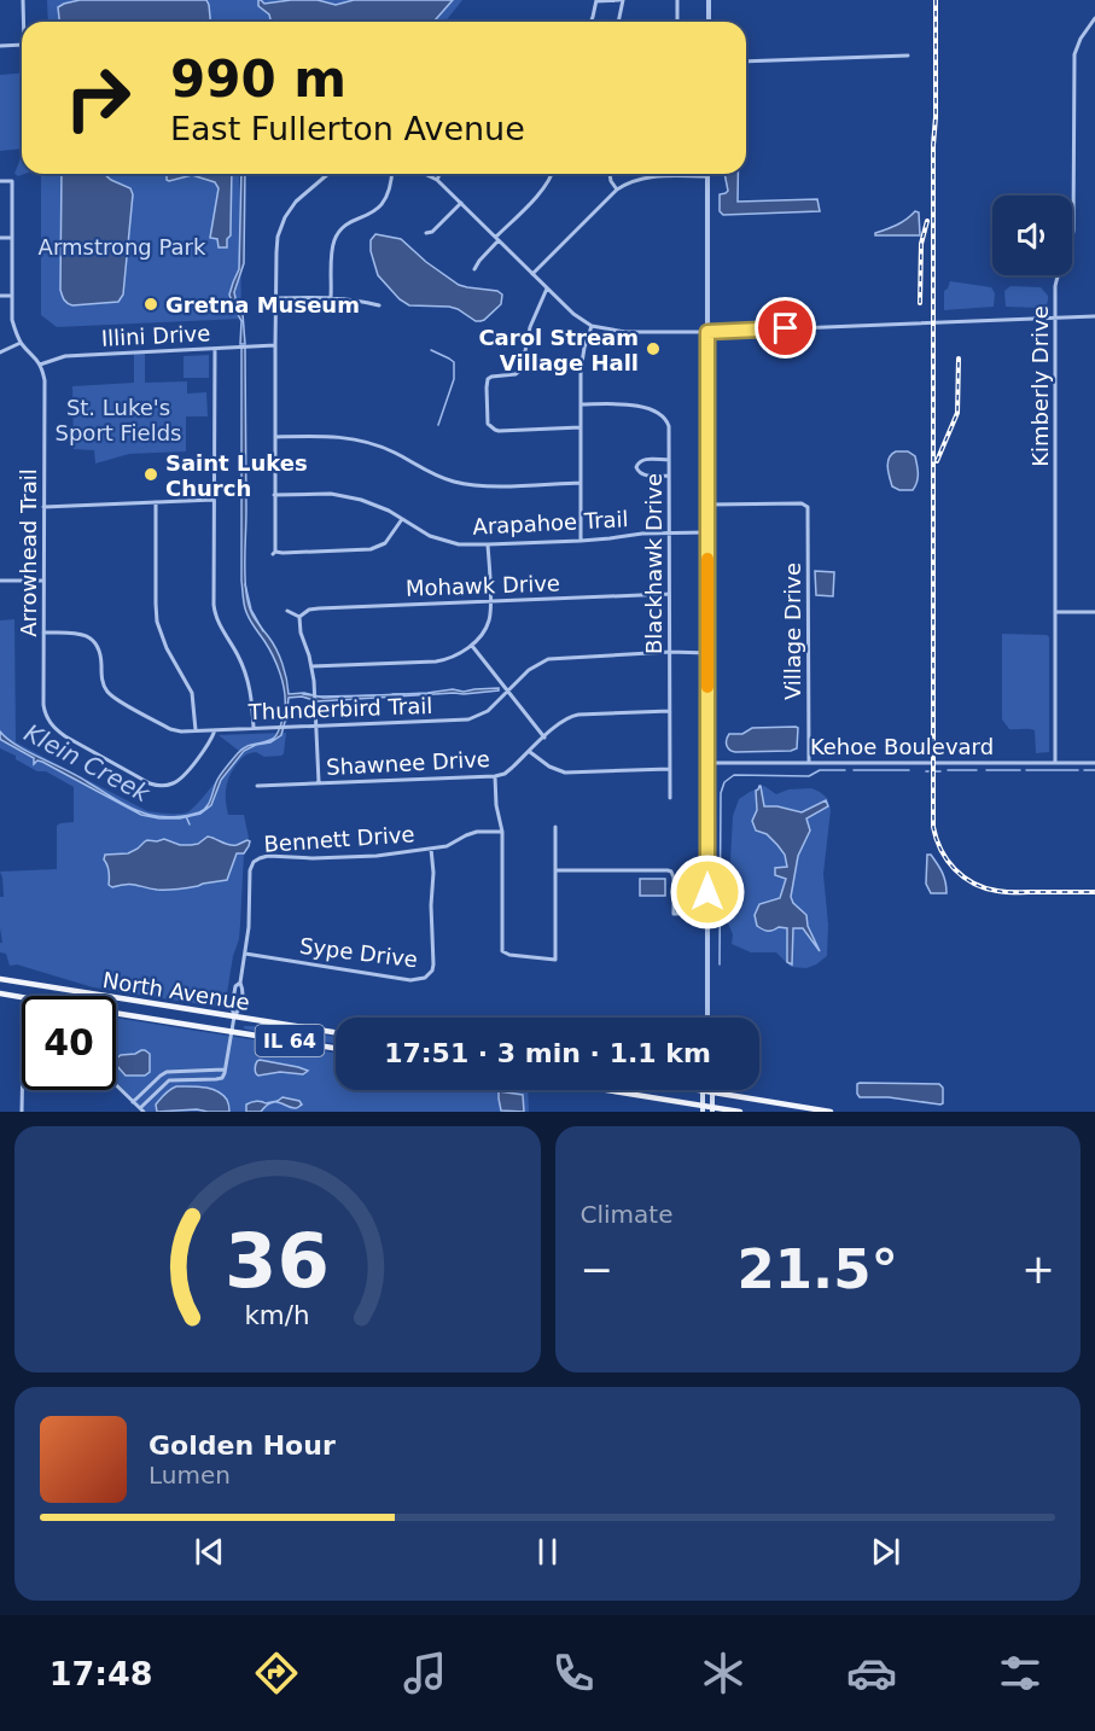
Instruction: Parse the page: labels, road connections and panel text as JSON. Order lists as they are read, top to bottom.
{
  "streets": {
    "main road": ["North Avenue", "IL 64"],
    "street": [
      "Illini Drive",
      "Kimberly Drive",
      "Arapahoe Trail",
      "Arrowhead Trail",
      "Blackhawk Drive",
      "Mohawk Drive",
      "Village Drive",
      "Thunderbird Trail",
      "Kehoe Boulevard",
      "Shawnee Drive",
      "Bennett Drive",
      "Sype Drive"
    ]
  },
  "crossings": [
    ["Illini Drive", "Arrowhead Trail"],
    ["Kimberly Drive", "Kehoe Boulevard"],
    ["Arapahoe Trail", "Blackhawk Drive"],
    ["Arrowhead Trail", "Thunderbird Trail"],
    ["Blackhawk Drive", "Mohawk Drive"],
    ["Blackhawk Drive", "Thunderbird Trail"],
    ["Blackhawk Drive", "Shawnee Drive"],
    ["Village Drive", "Kehoe Boulevard"],
    ["Bennett Drive", "Sype Drive"],
    ["Bennett Drive", "North Avenue"]
  ],
  "water": ["Klein Creek"],
  "parks": ["Armstrong Park", "St. Luke's Sport Fields"],
  "places": ["Gretna Museum", "Carol Stream Village Hall", "Saint Lukes Church"],
  "page": {
    "turn": ["990 m", "East Fullerton Avenue"],
    "limit": "40",
    "trip": "17:51 · 3 min · 1.1 km",
    "tile": "Climate",
    "heat": ["−", "21.5°", "+"],
    "song": ["Golden Hour", "Lumen"],
    "tabs": "17:48",
    "gauge": ["36", "km/h"]
  }
}
